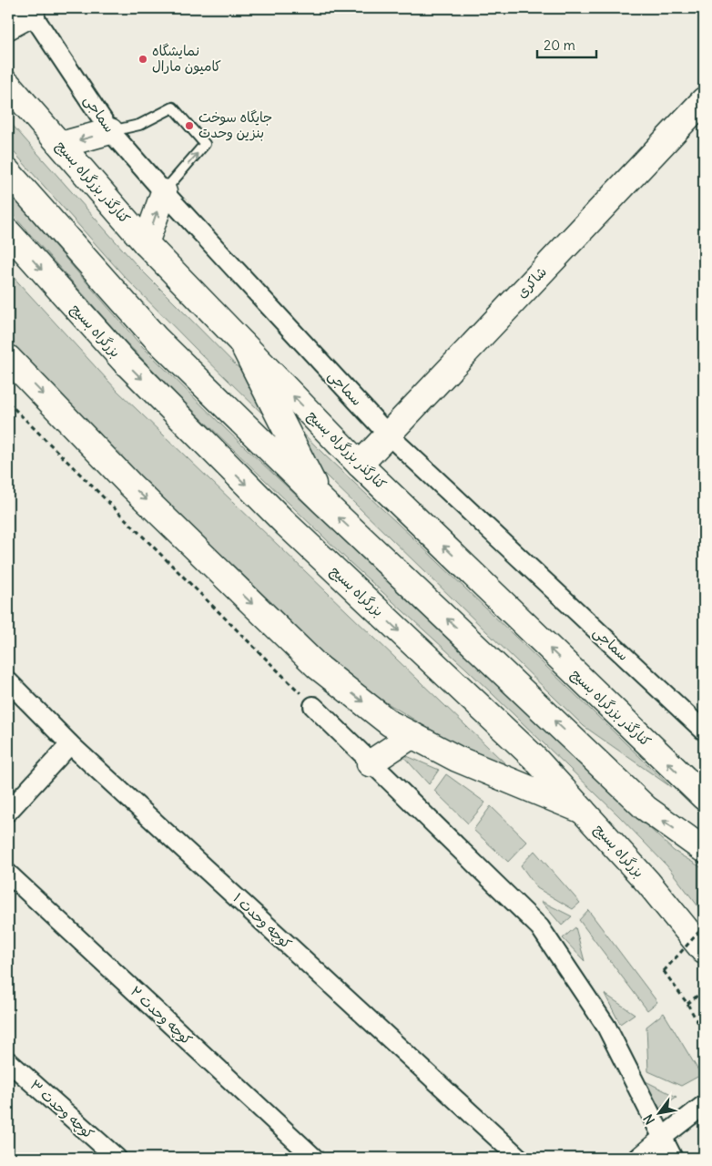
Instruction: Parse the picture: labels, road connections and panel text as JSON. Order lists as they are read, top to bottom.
{
  "streets": {
    "main road": ["کنارگذر بزرگراه بسیج", "شاکری", "بزرگراه بسیج"],
    "street": [
      "سماجی",
      "کوچه وحدت ۱",
      "کوچه وحدت ۲",
      "کوچه وحدت ۳"
    ]
  },
  "crossings": [
    ["سماجی", "شاکری"],
    ["کنارگذر بزرگراه بسیج", "شاکری"]
  ],
  "places": ["نمایشگاه کامیون مارال", "جایگاه سوخت بنزین وحدت"],
  "scale_bar": "20 m",
  "north": "bottom left"
}
